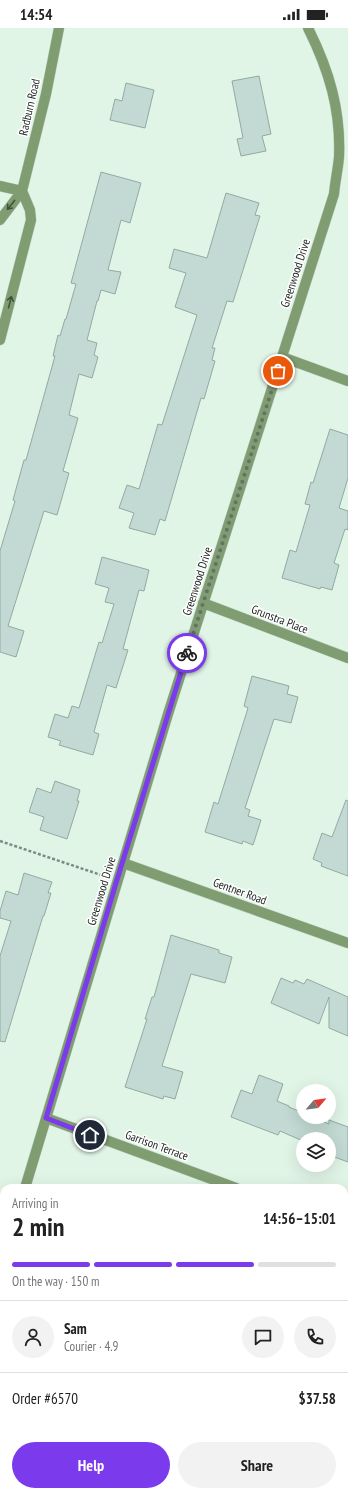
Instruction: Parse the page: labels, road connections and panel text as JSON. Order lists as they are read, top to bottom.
{
  "streets": {
    "street": [
      "Radburn Road",
      "Greenwood Drive",
      "Grunstra Place",
      "Gentner Road",
      "Garrison Terrace"
    ]
  },
  "crossings": [
    ["Greenwood Drive", "Grunstra Place"],
    ["Greenwood Drive", "Gentner Road"],
    ["Greenwood Drive", "Garrison Terrace"]
  ],
  "north": "top right",
  "page": {
    "status": "14:54",
    "heading": ["2 min", "Arriving in", "14:56–15:01"],
    "panel": [
      "Sam",
      "Courier · 4.9",
      "Order #6570",
      "$37.58"
    ],
    "bar": "On the way · 150 m",
    "buttons": ["Help", "Share"]
  }
}
